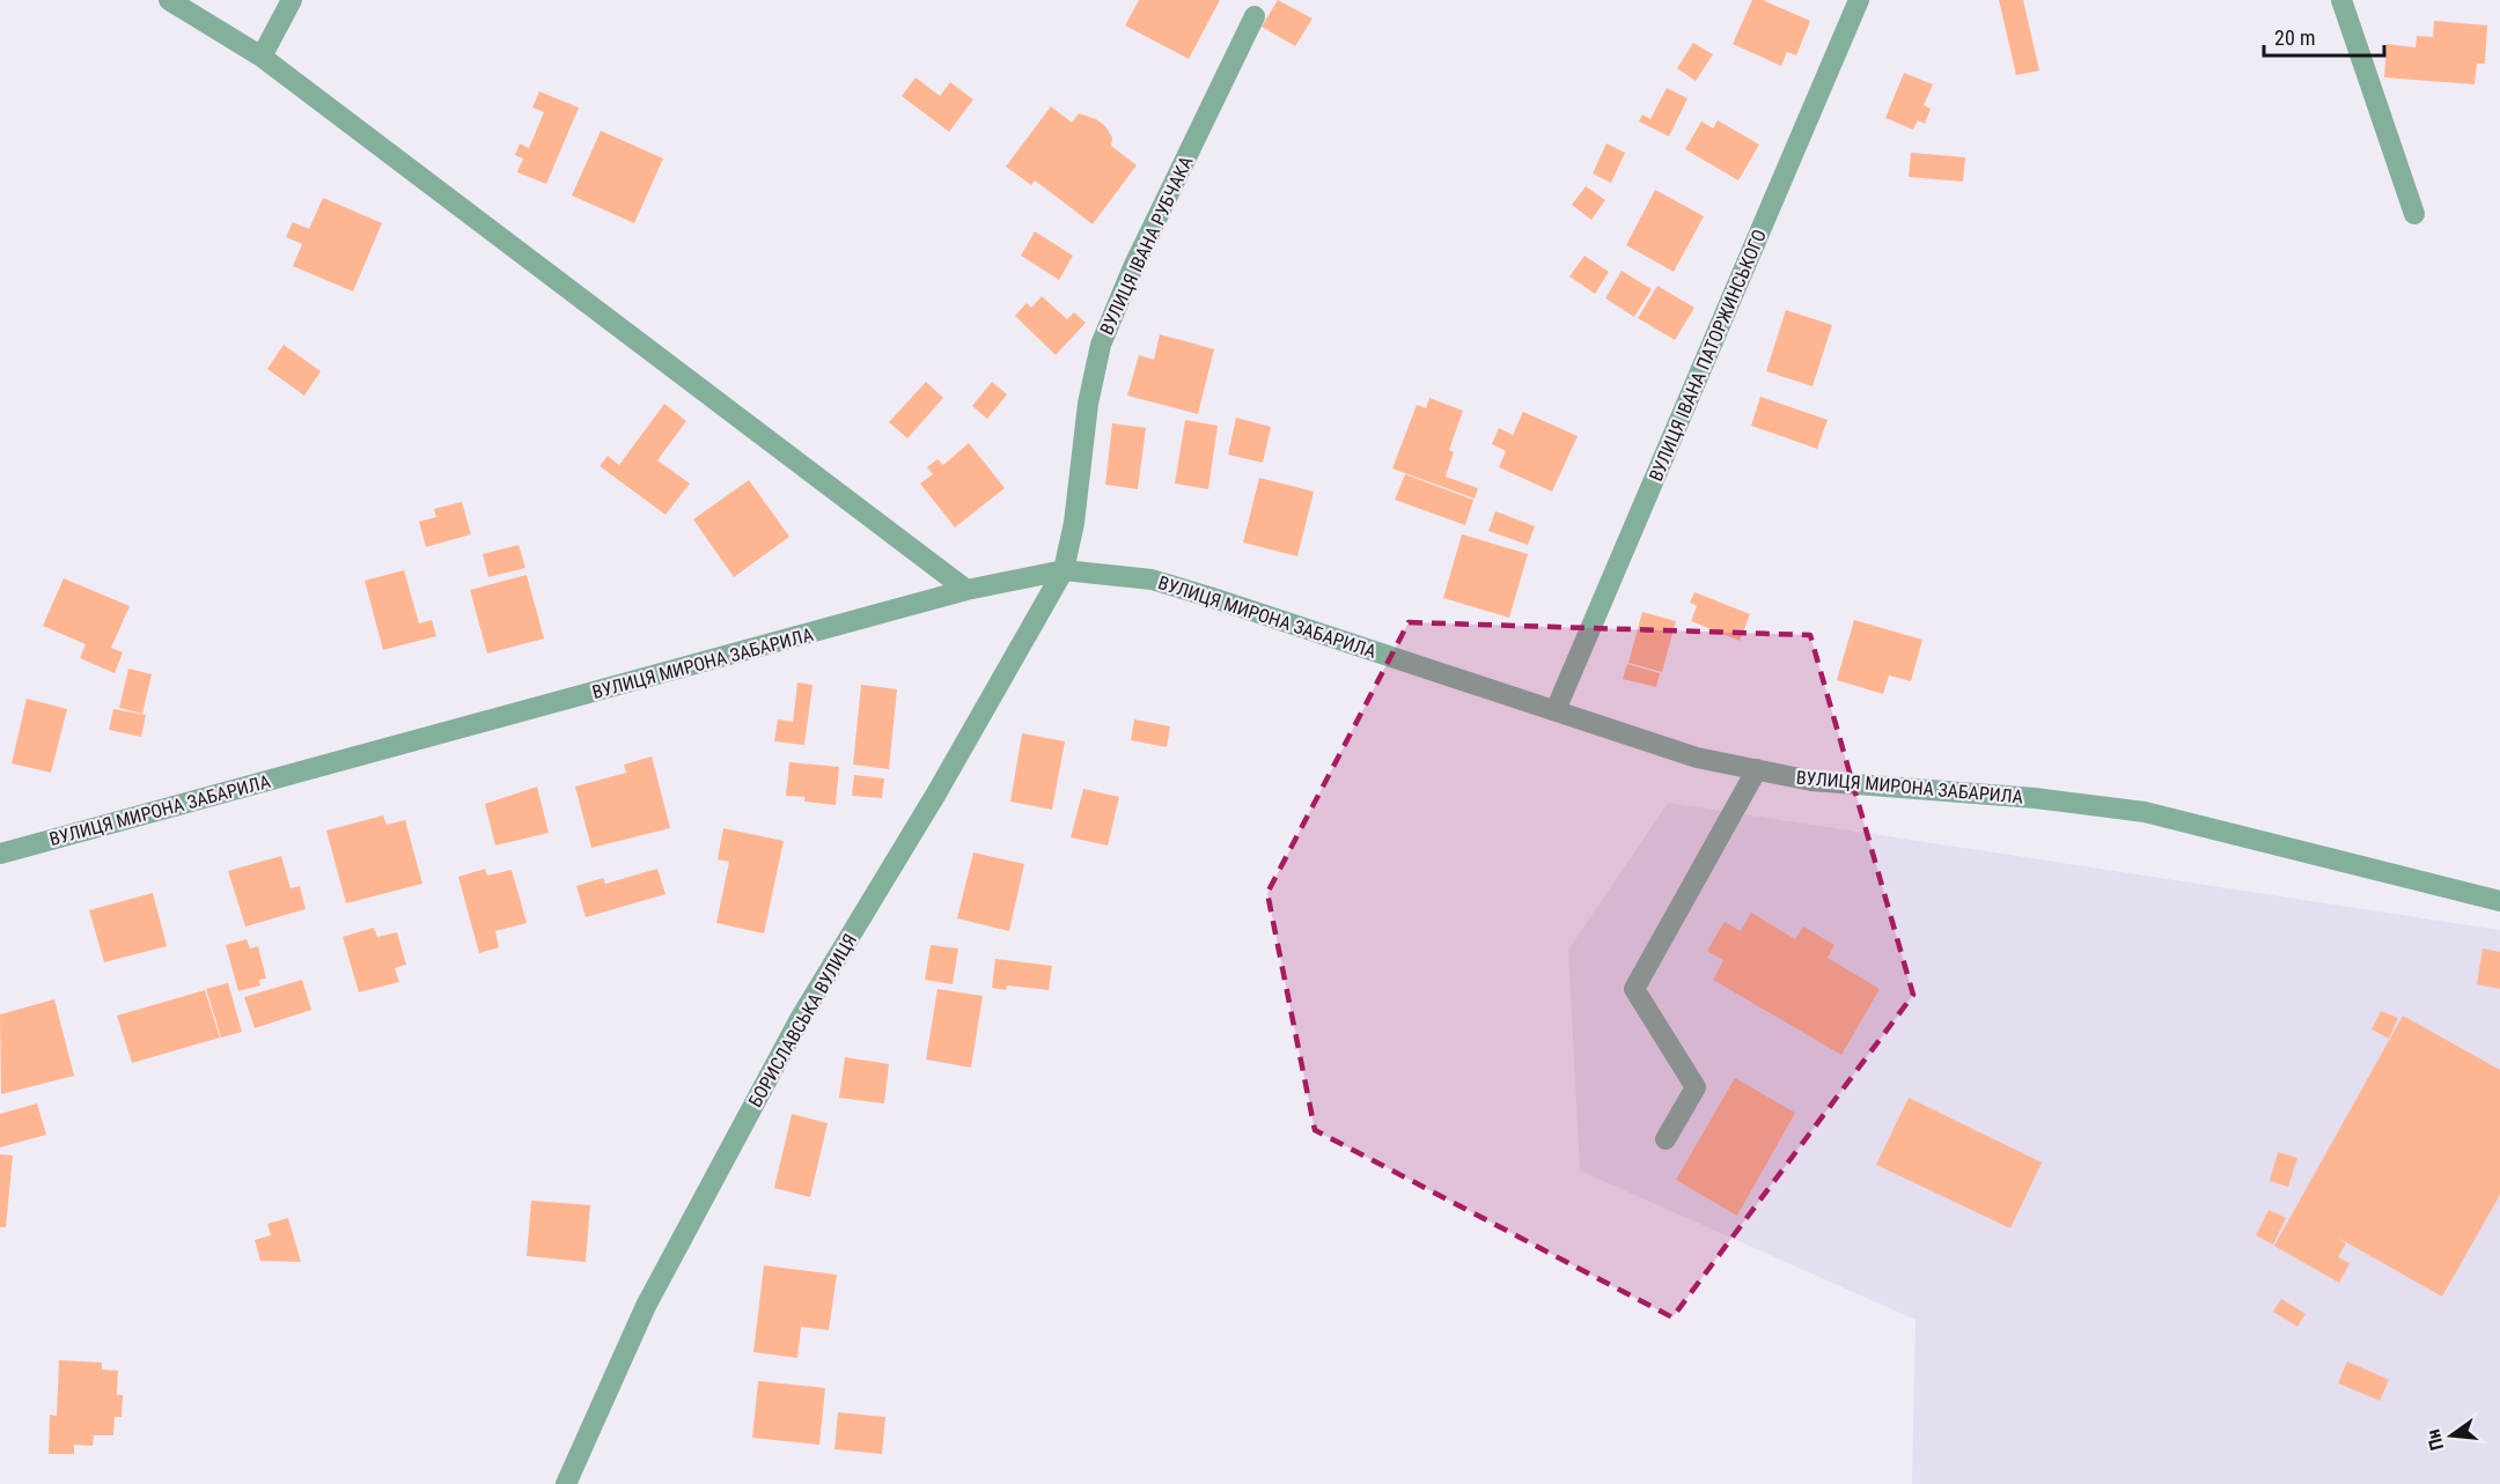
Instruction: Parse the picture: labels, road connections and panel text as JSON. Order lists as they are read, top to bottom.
{
  "streets": {
    "street": [
      "ВУЛИЦЯ ІВАНА РУБЧАКА",
      "ВУЛИЦЯ ІВАНА ПАТОРЖИНСЬКОГО",
      "ВУЛИЦЯ МИРОНА ЗАБАРИЛА",
      "БОРИСЛАВСЬКА ВУЛИЦЯ"
    ]
  },
  "crossings": [
    ["ВУЛИЦЯ ІВАНА РУБЧАКА", "ВУЛИЦЯ МИРОНА ЗАБАРИЛА"],
    ["ВУЛИЦЯ ІВАНА РУБЧАКА", "БОРИСЛАВСЬКА ВУЛИЦЯ"],
    ["ВУЛИЦЯ ІВАНА ПАТОРЖИНСЬКОГО", "ВУЛИЦЯ МИРОНА ЗАБАРИЛА"],
    ["ВУЛИЦЯ МИРОНА ЗАБАРИЛА", "БОРИСЛАВСЬКА ВУЛИЦЯ"]
  ],
  "scale_bar": "20 m",
  "north": "left"
}
